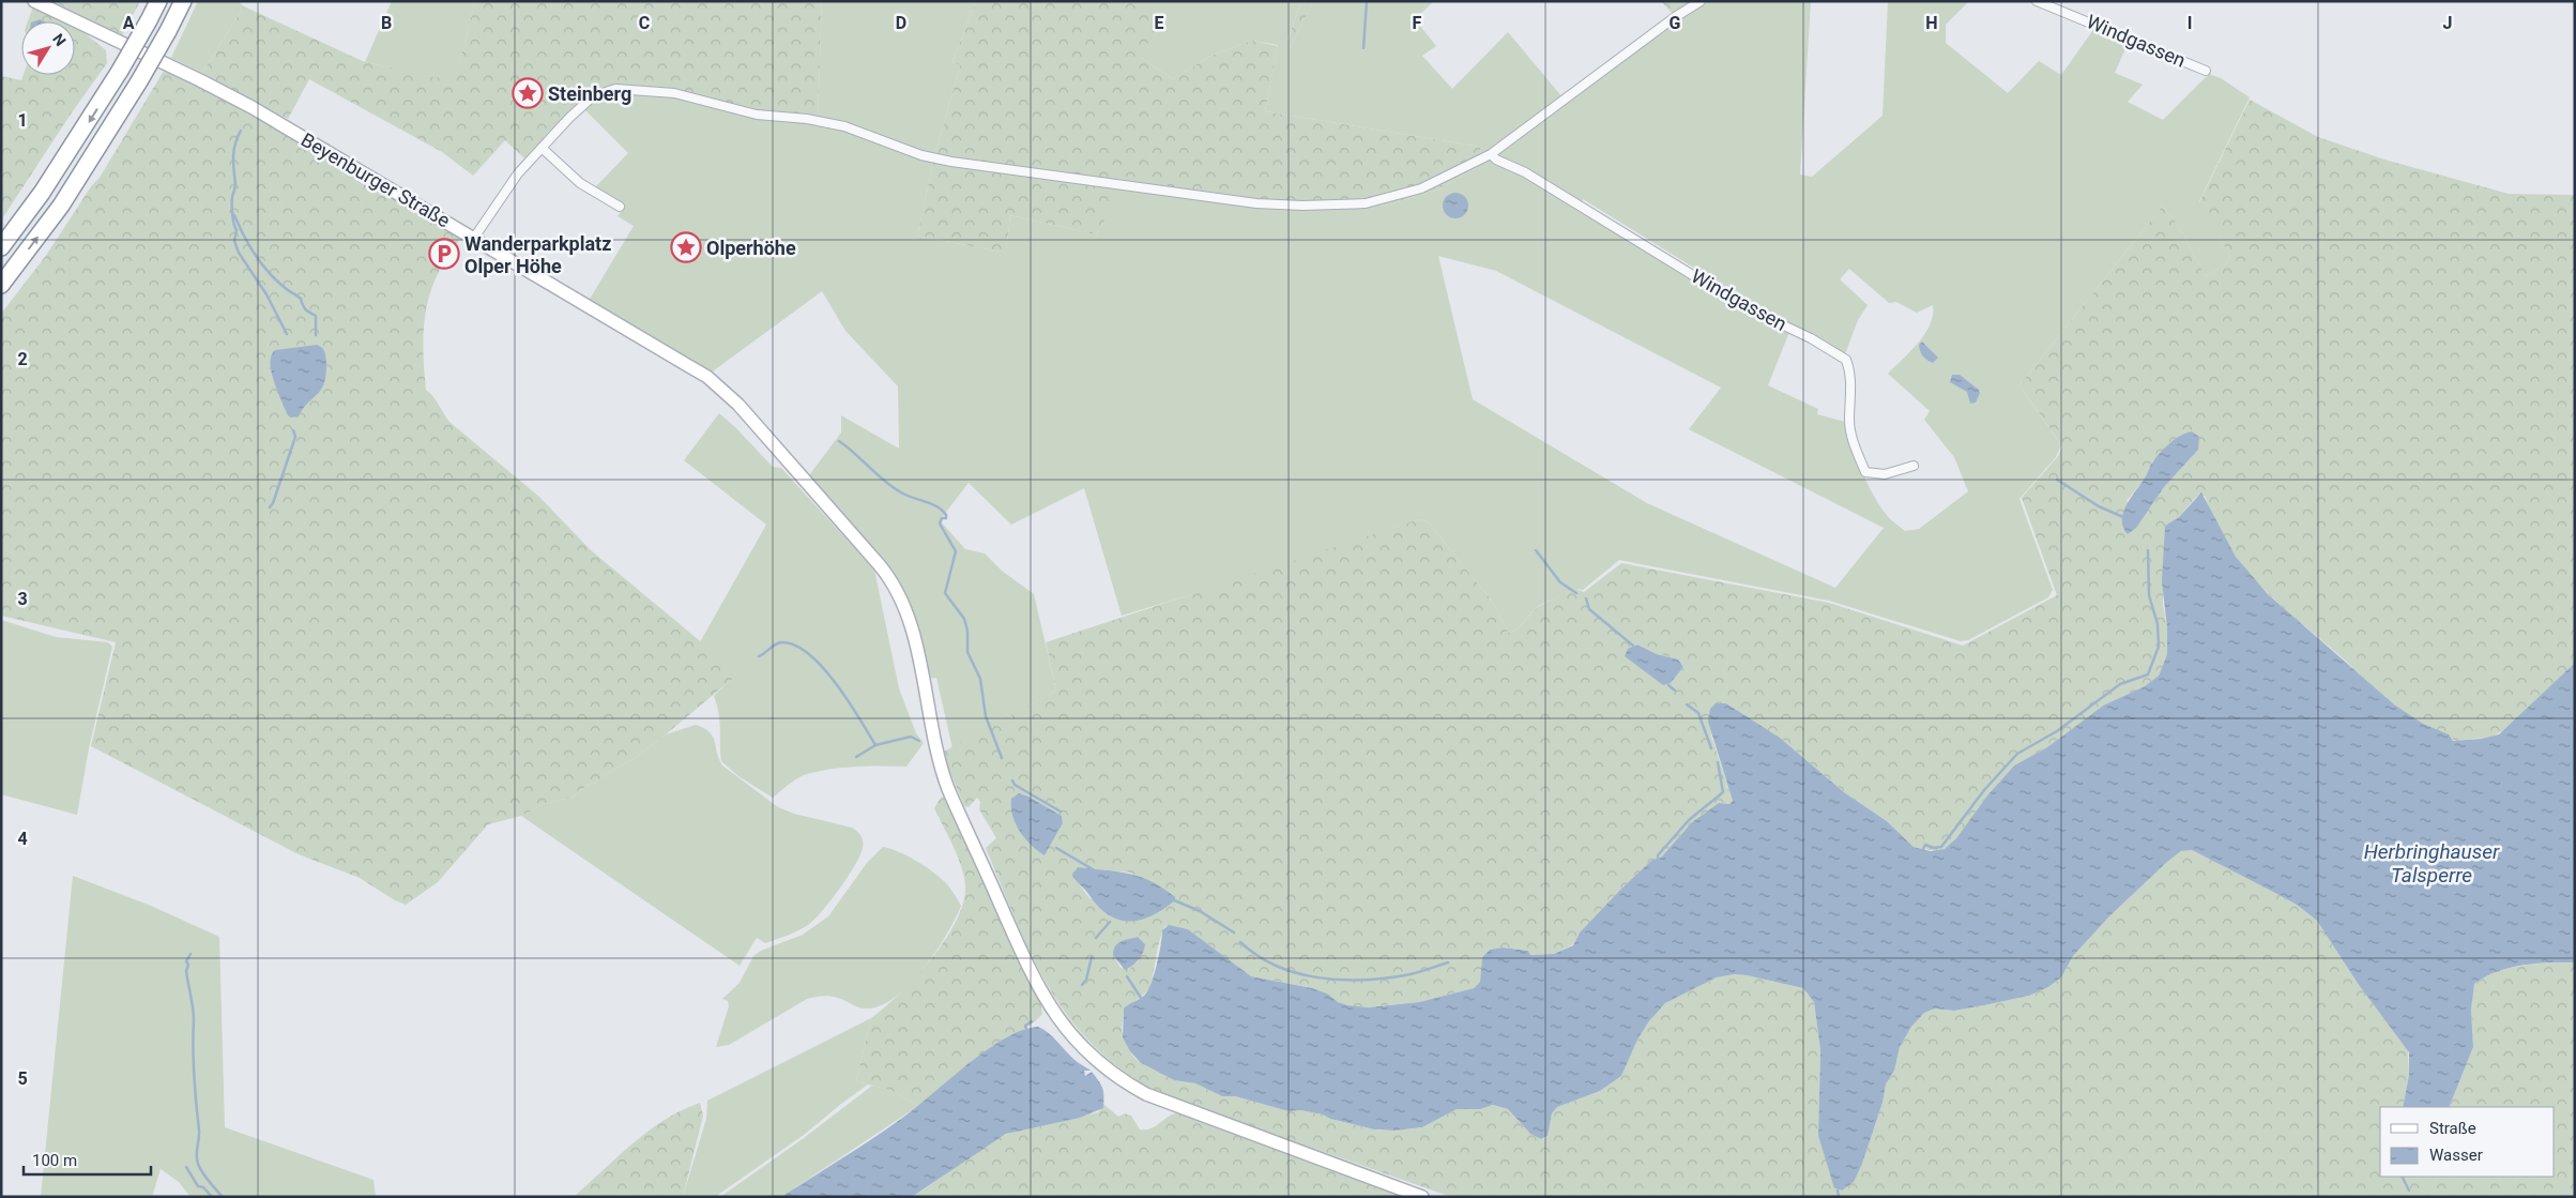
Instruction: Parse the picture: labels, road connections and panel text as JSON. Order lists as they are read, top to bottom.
{
  "streets": {
    "main road": ["Beyenburger Straße"],
    "street": ["Windgassen"]
  },
  "water": ["Herbringhauser Talsperre"],
  "places": {
    "place": ["Steinberg", "Olperhöhe"],
    "parking": ["Wanderparkplatz Olper Höhe"]
  },
  "legend": ["Straße", "Wasser"],
  "scale_bar": "100 m",
  "north": "top right",
  "grid": {
    "columns": [
      "A",
      "B",
      "C",
      "D",
      "E",
      "F",
      "G",
      "H",
      "I",
      "J"
    ],
    "rows": [
      "1",
      "2",
      "3",
      "4",
      "5"
    ]
  }
}
